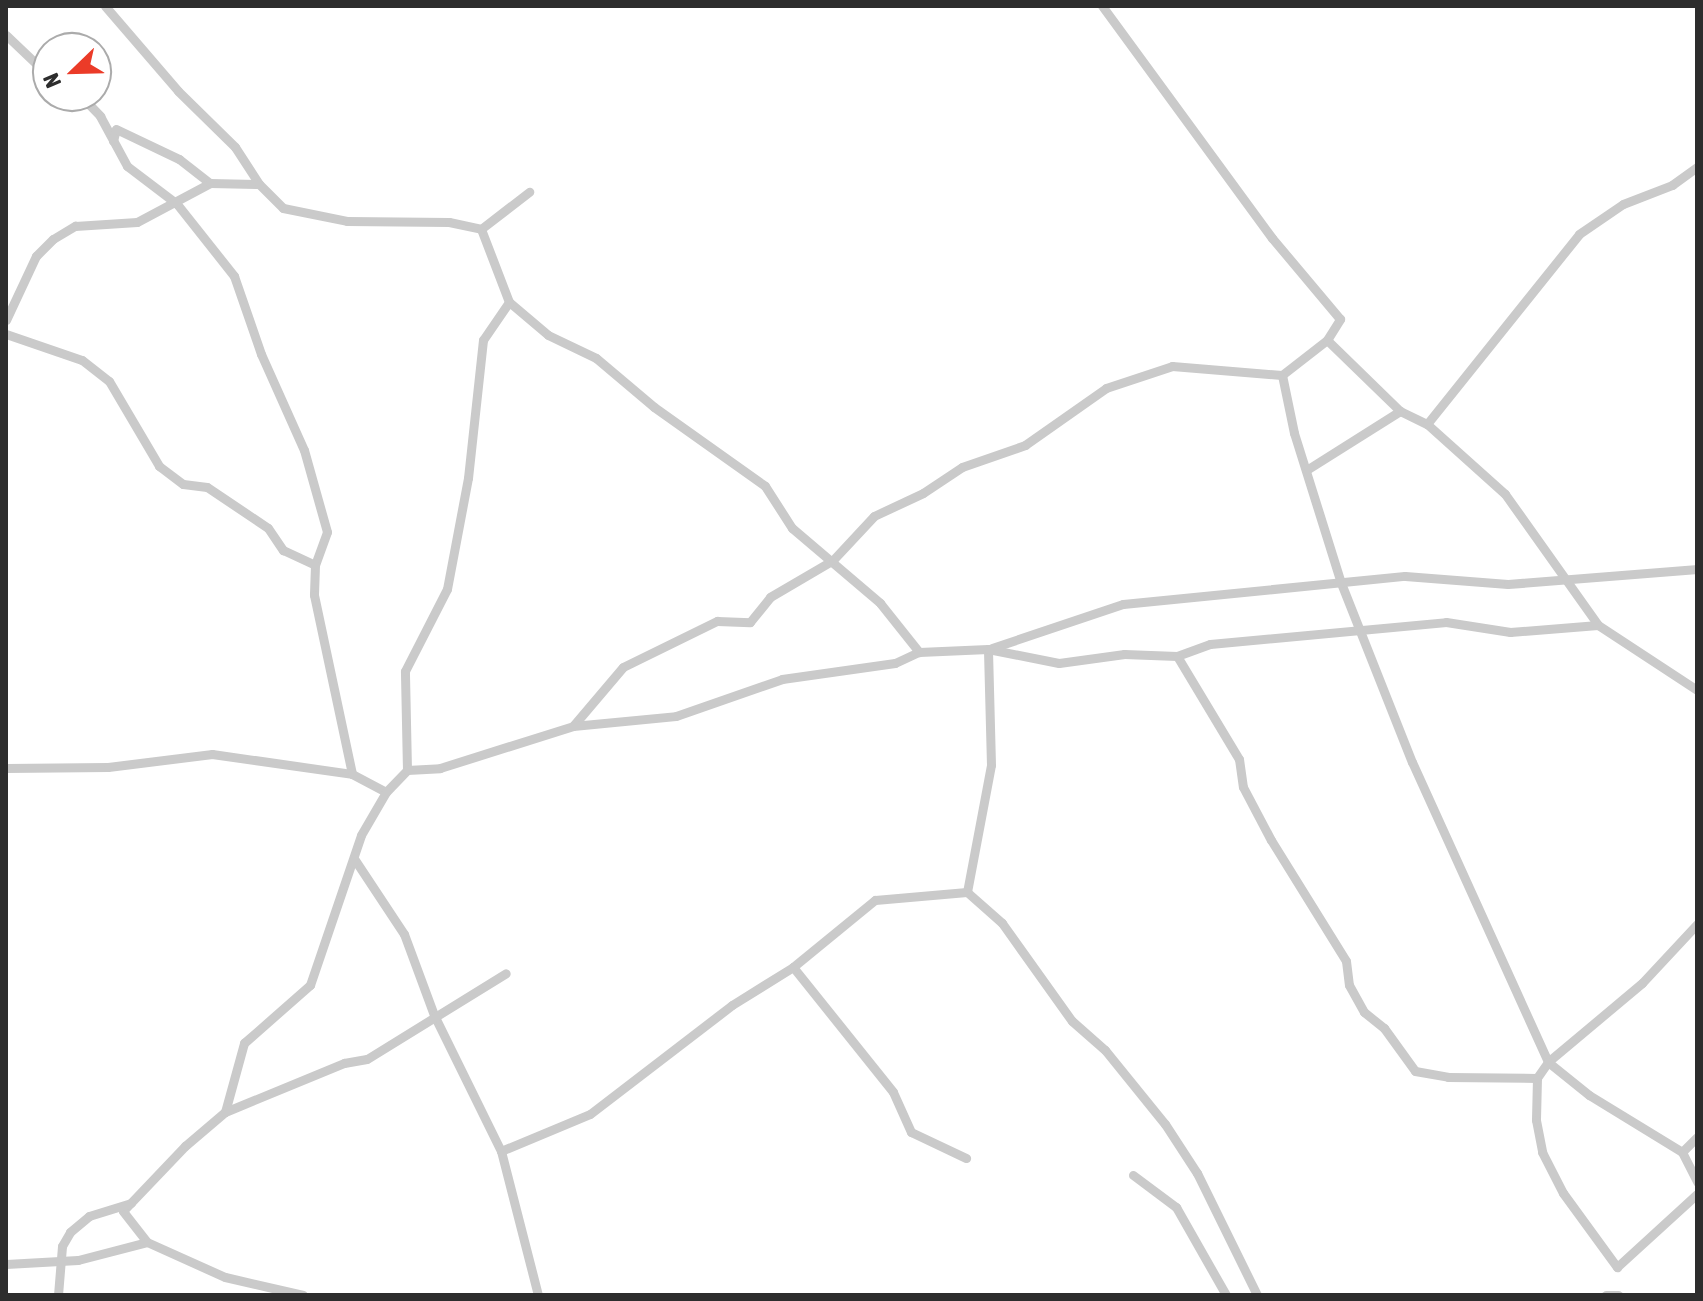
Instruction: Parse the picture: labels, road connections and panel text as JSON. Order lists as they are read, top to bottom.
{
  "north": "bottom left"
}
